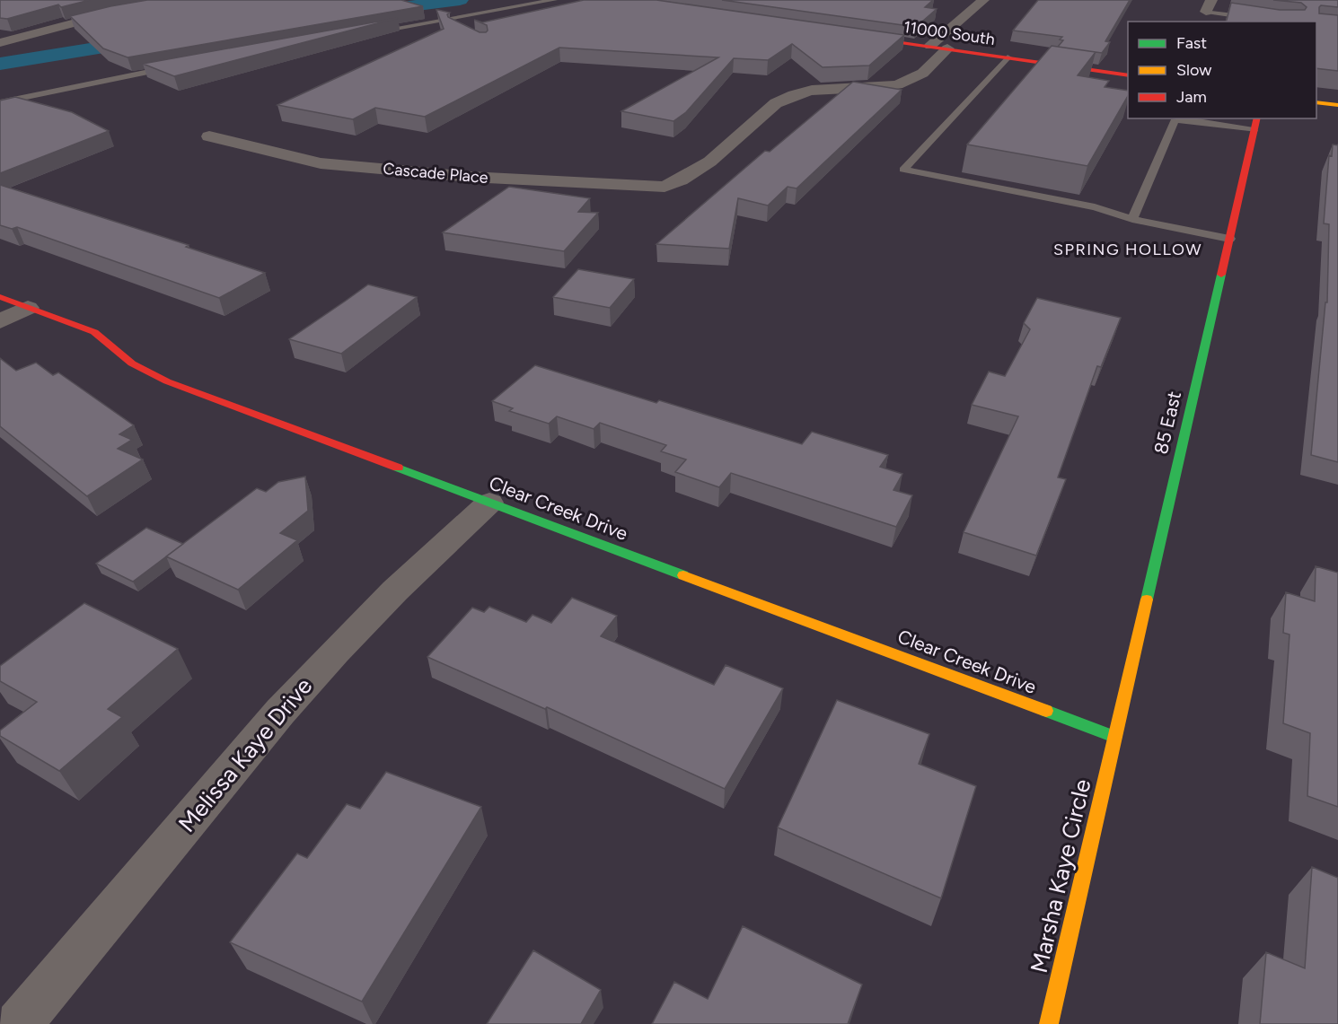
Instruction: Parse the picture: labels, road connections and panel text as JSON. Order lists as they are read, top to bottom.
{
  "streets": {
    "street": [
      "11000 South",
      "Cascade Place",
      "85 East",
      "Clear Creek Drive",
      "Melissa Kaye Drive",
      "Marsha Kaye Circle"
    ]
  },
  "crossings": [
    ["11000 South", "Cascade Place"],
    ["85 East", "Clear Creek Drive"],
    ["85 East", "Marsha Kaye Circle"],
    ["Clear Creek Drive", "Melissa Kaye Drive"],
    ["Clear Creek Drive", "Marsha Kaye Circle"]
  ],
  "districts": ["SPRING HOLLOW"],
  "legend": ["Fast", "Slow", "Jam"]
}
